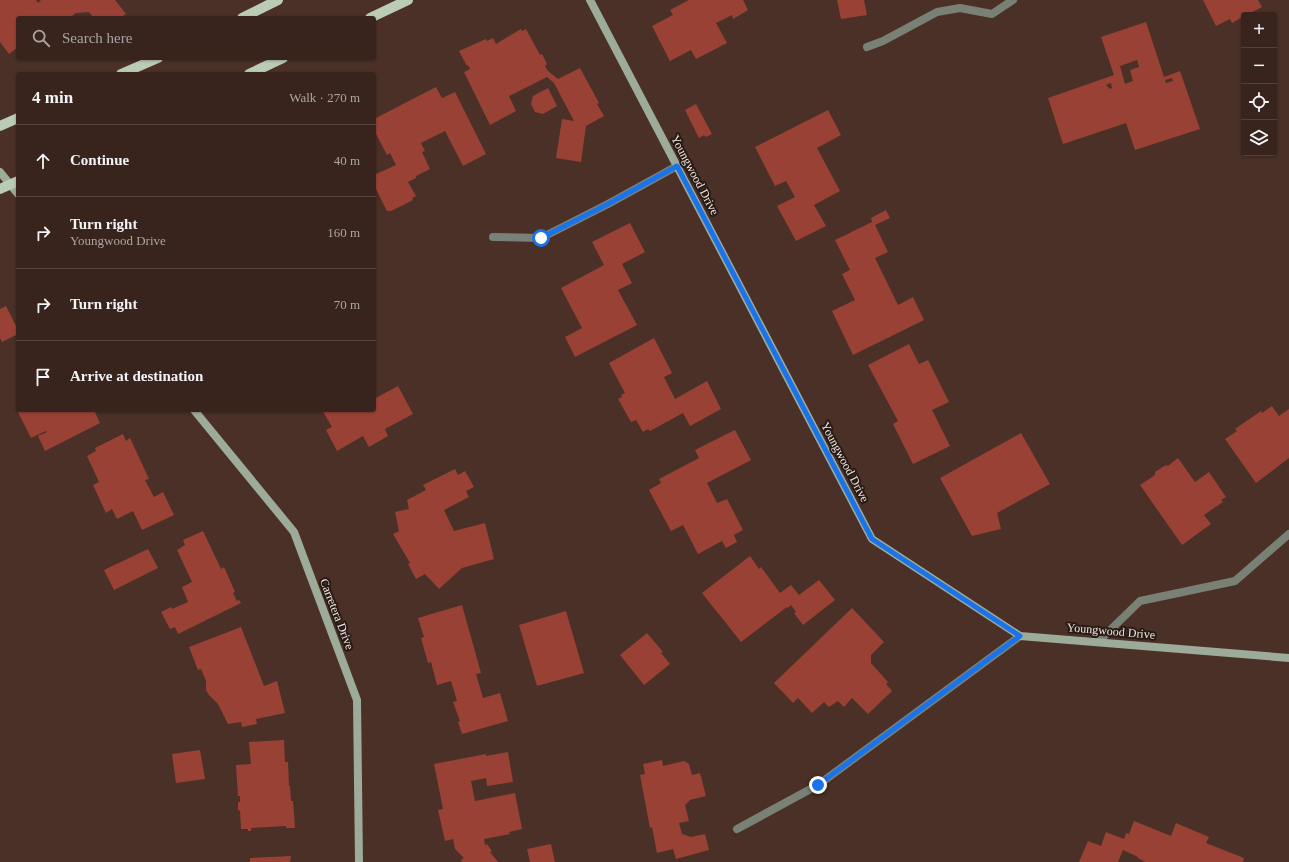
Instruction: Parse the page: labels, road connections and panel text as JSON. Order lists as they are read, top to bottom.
{
  "streets": {
    "street": ["Youngwood Drive", "Carretera Drive"]
  },
  "page": {
    "map_buttons": ["+", "−"],
    "search": "Search here",
    "heading": ["4 min", "Walk · 270 m"],
    "list": [
      ["Continue", "40 m"],
      ["Turn right", "Youngwood Drive", "160 m"],
      ["Turn right", "70 m"],
      "Arrive at destination"
    ]
  }
}
